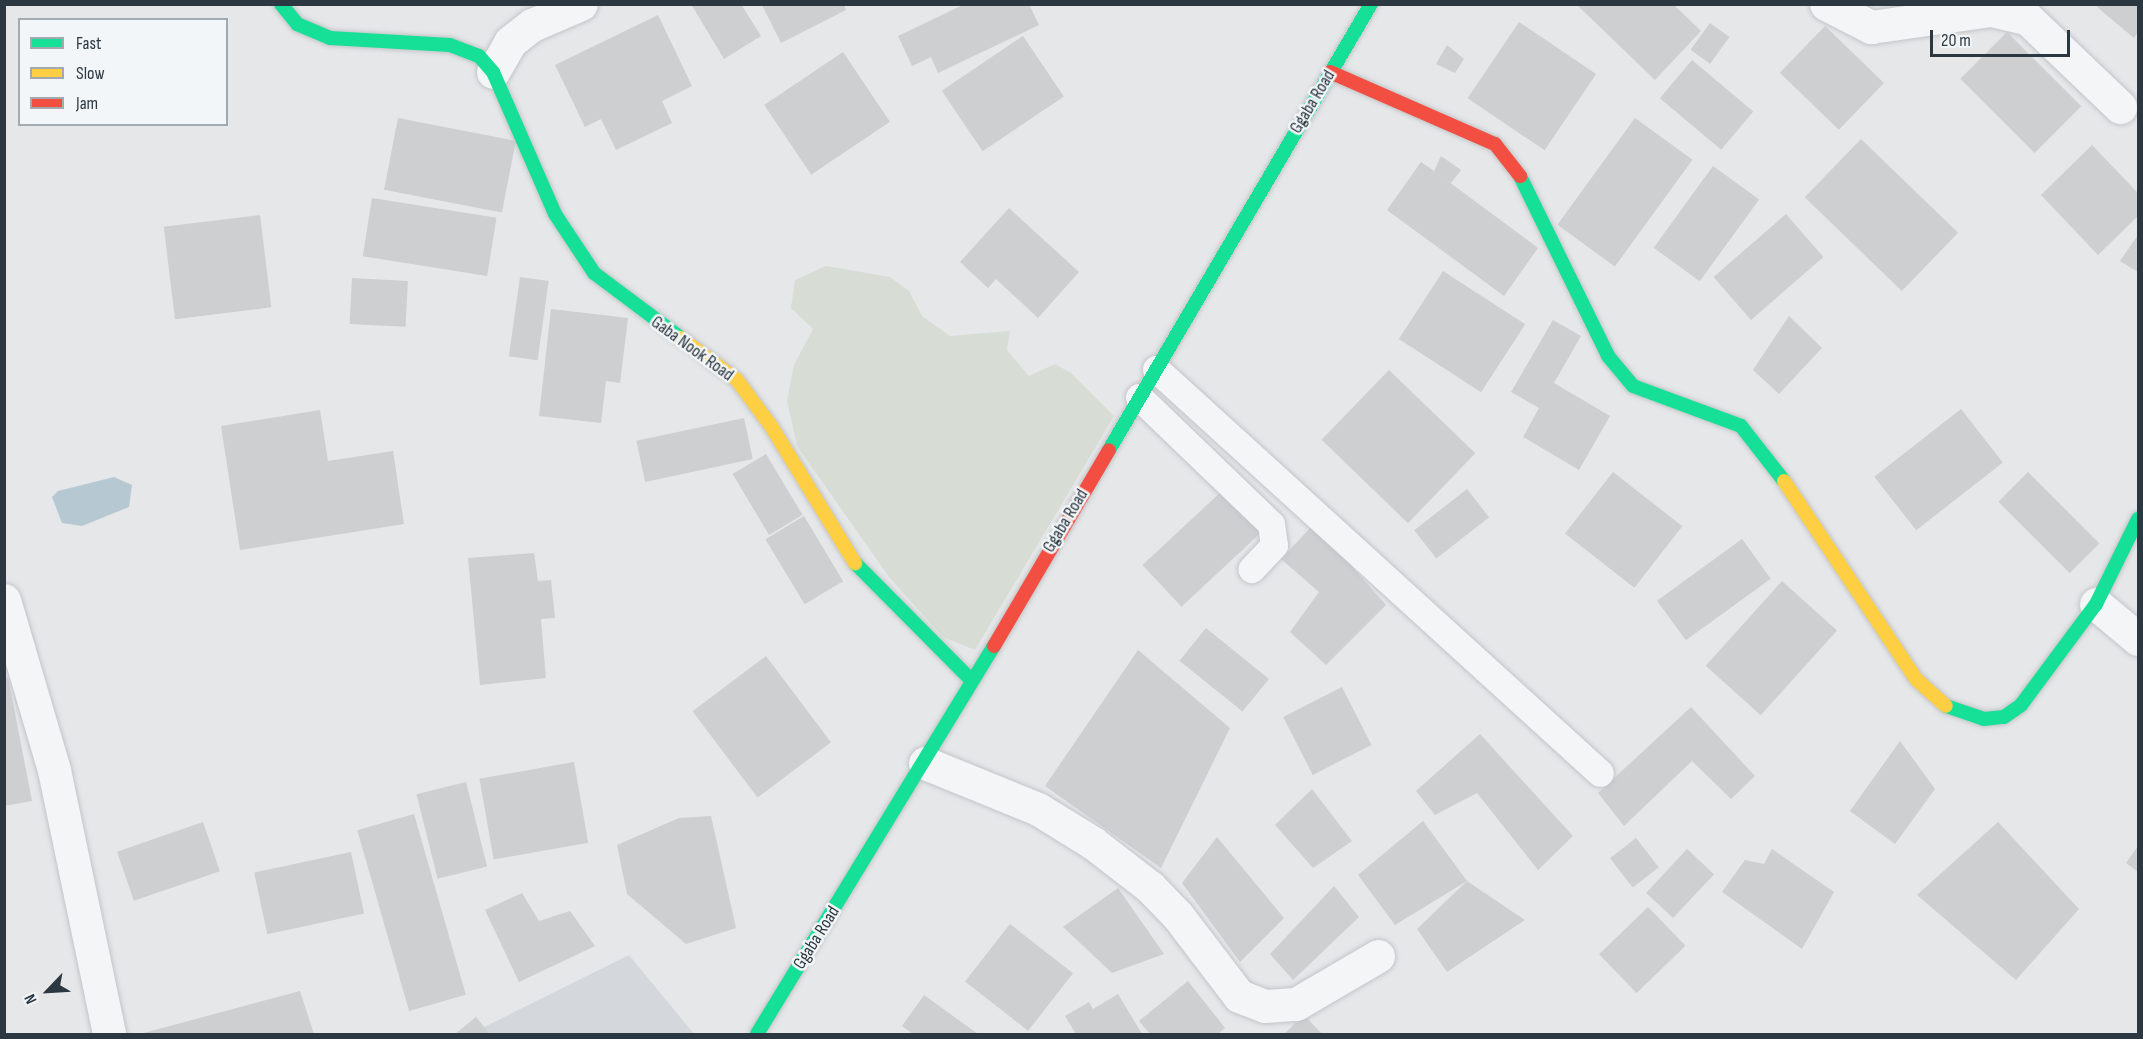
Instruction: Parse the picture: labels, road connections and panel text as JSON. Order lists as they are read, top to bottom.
{
  "streets": {
    "street": ["Ggaba Road", "Gaba Nook Road"]
  },
  "crossings": [
    ["Ggaba Road", "Gaba Nook Road"]
  ],
  "legend": ["Fast", "Slow", "Jam"],
  "scale_bar": "20 m",
  "north": "bottom left"
}
